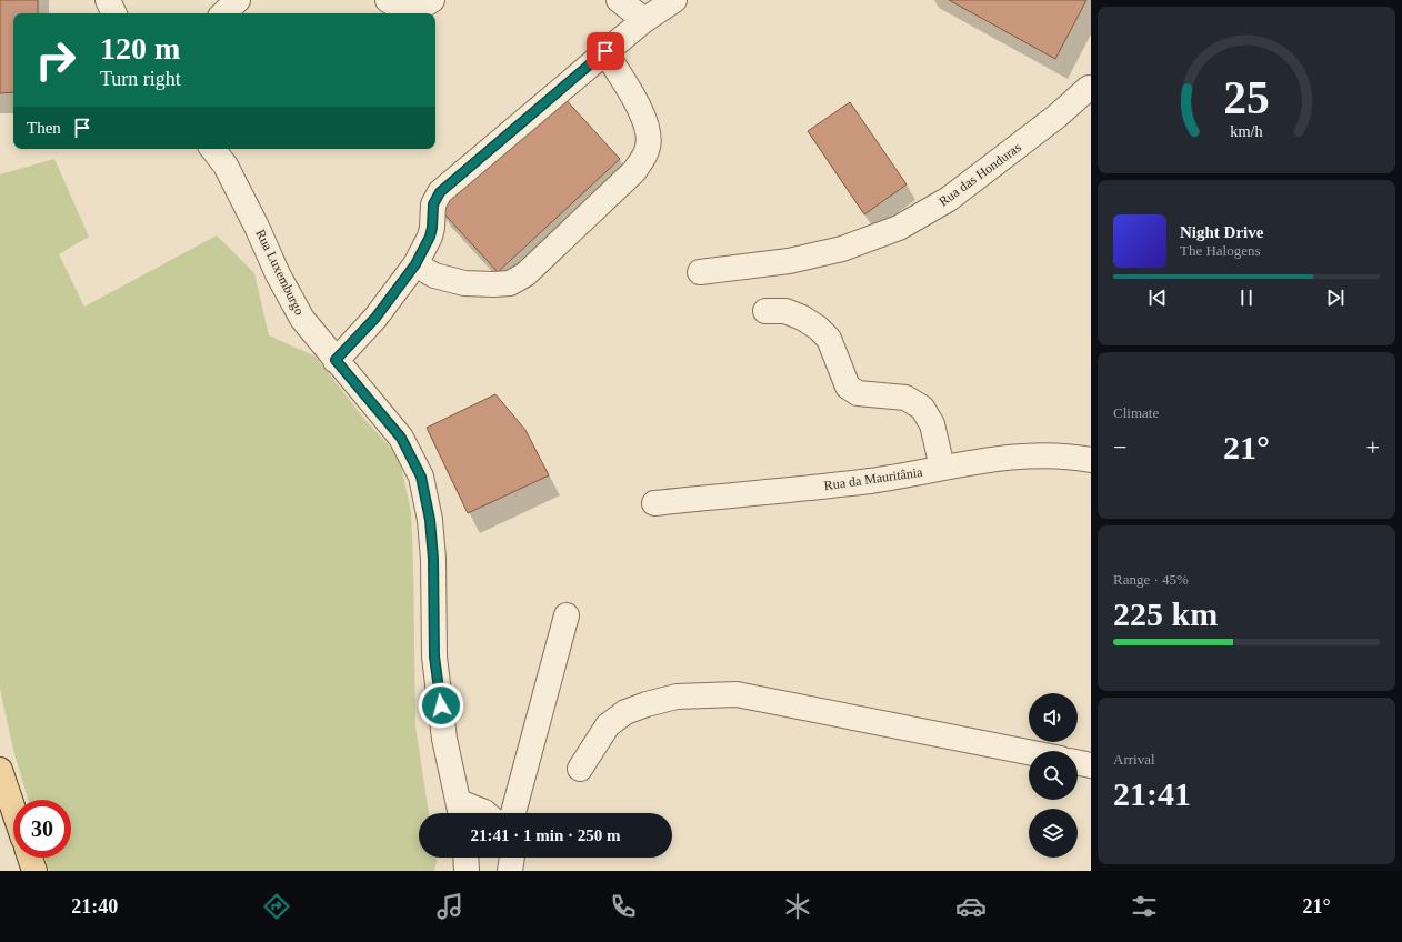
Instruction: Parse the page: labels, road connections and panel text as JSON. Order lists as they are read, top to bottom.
{
  "streets": {
    "street": ["Rua das Honduras", "Rua Luxemburgo", "Rua da Mauritânia"]
  },
  "page": {
    "turn": ["120 m", "Turn right"],
    "then": "Then",
    "song": ["Night Drive", "The Halogens"],
    "tile": [
      "Climate",
      ["Range · 45%", "225 km"],
      ["Arrival", "21:41"]
    ],
    "heat": ["−", "21°", "+"],
    "limit": "30",
    "trip": "21:41 · 1 min · 250 m",
    "tabs": ["21:40", "21°"],
    "gauge": ["25", "km/h"]
  }
}
